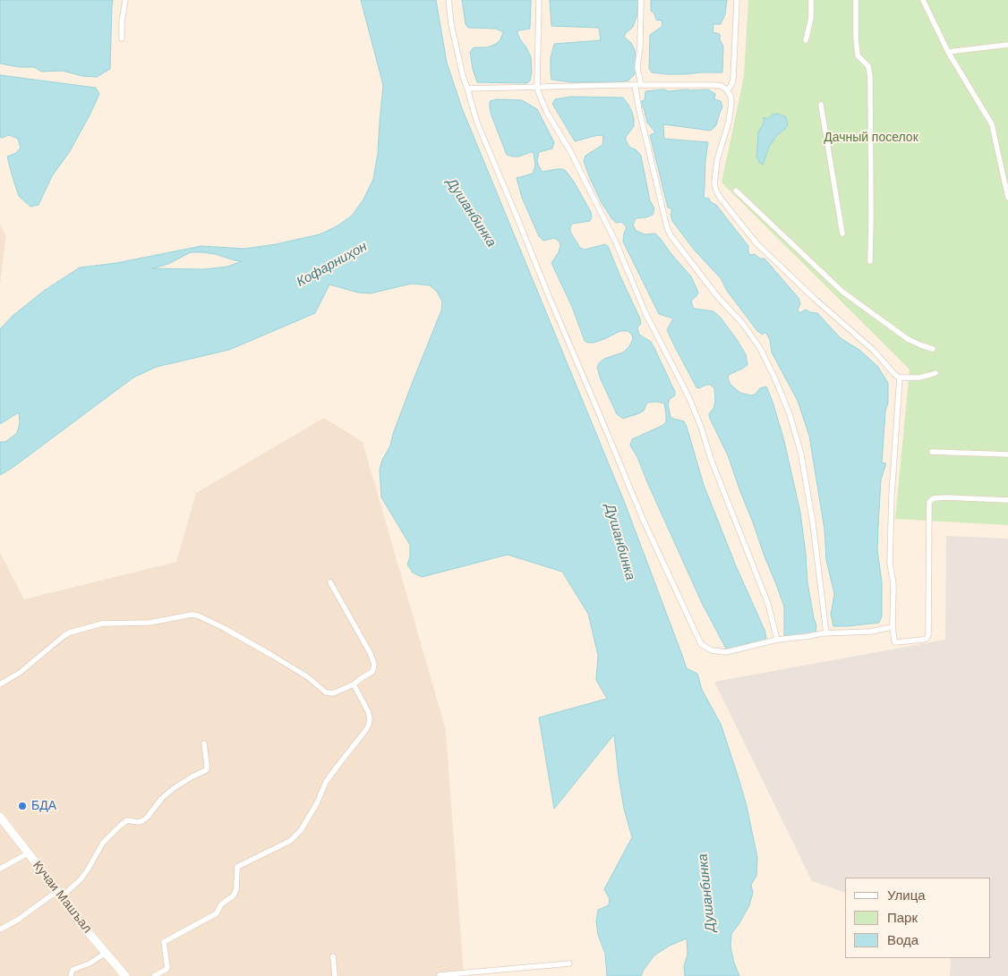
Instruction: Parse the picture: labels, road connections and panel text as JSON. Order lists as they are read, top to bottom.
{
  "streets": {
    "main road": ["Кучаи Машъал"]
  },
  "water": ["Душанбинка", "Кофарниҳон"],
  "parks": ["Дачный поселок"],
  "places": ["БДА"],
  "legend": ["Улица", "Парк", "Вода"]
}
